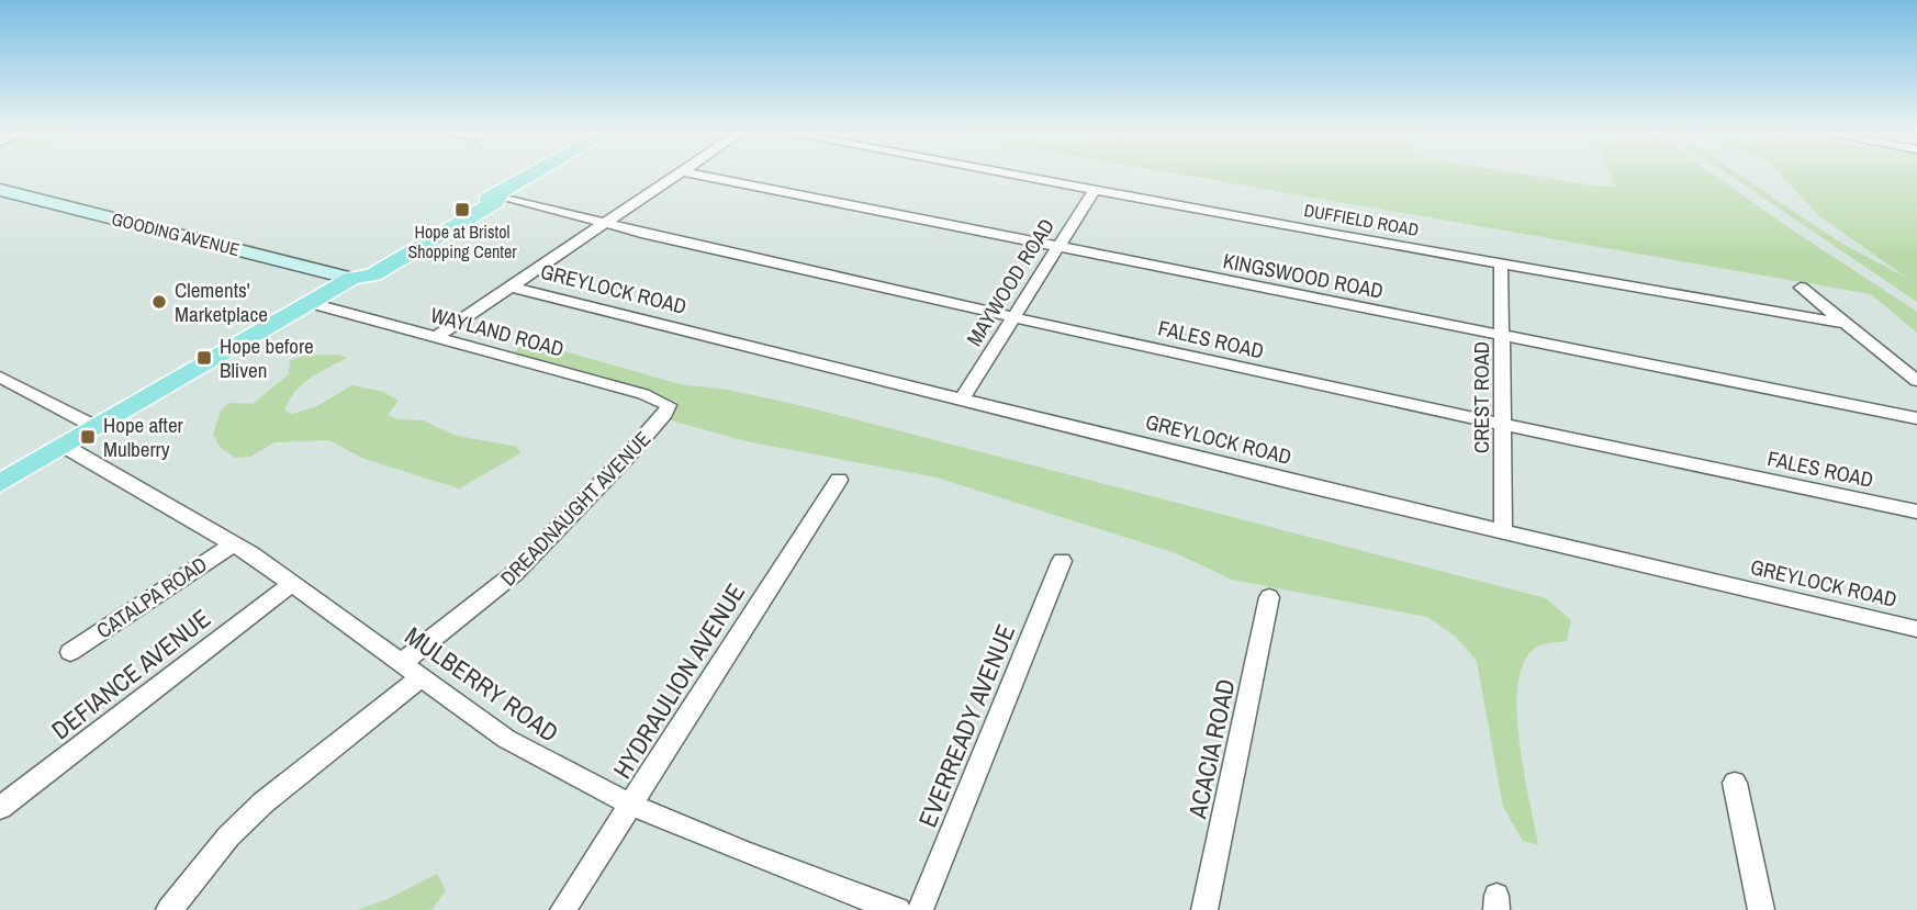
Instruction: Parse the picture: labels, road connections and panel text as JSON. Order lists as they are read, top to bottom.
{
  "streets": {
    "main road": ["GOODING AVENUE"],
    "street": [
      "DUFFIELD ROAD",
      "KINGSWOOD ROAD",
      "MAYWOOD ROAD",
      "GREYLOCK ROAD",
      "WAYLAND ROAD",
      "FALES ROAD",
      "CREST ROAD",
      "DREADNAUGHT AVENUE",
      "CATALPA ROAD",
      "DEFIANCE AVENUE",
      "HYDRAULION AVENUE",
      "MULBERRY ROAD",
      "EVERREADY AVENUE",
      "ACACIA ROAD"
    ]
  },
  "crossings": [
    ["DUFFIELD ROAD", "MAYWOOD ROAD"],
    ["DUFFIELD ROAD", "CREST ROAD"],
    ["KINGSWOOD ROAD", "MAYWOOD ROAD"],
    ["KINGSWOOD ROAD", "CREST ROAD"],
    ["MAYWOOD ROAD", "GREYLOCK ROAD"],
    ["MAYWOOD ROAD", "FALES ROAD"],
    ["GREYLOCK ROAD", "CREST ROAD"],
    ["WAYLAND ROAD", "DREADNAUGHT AVENUE"],
    ["FALES ROAD", "CREST ROAD"],
    ["DREADNAUGHT AVENUE", "MULBERRY ROAD"],
    ["CATALPA ROAD", "MULBERRY ROAD"],
    ["DEFIANCE AVENUE", "MULBERRY ROAD"],
    ["HYDRAULION AVENUE", "MULBERRY ROAD"]
  ],
  "places": {
    "transit": ["Hope at Bristol Shopping Center", "Hope before Bliven", "Hope after Mulberry"],
    "other": ["Clements' Marketplace"]
  }
}
